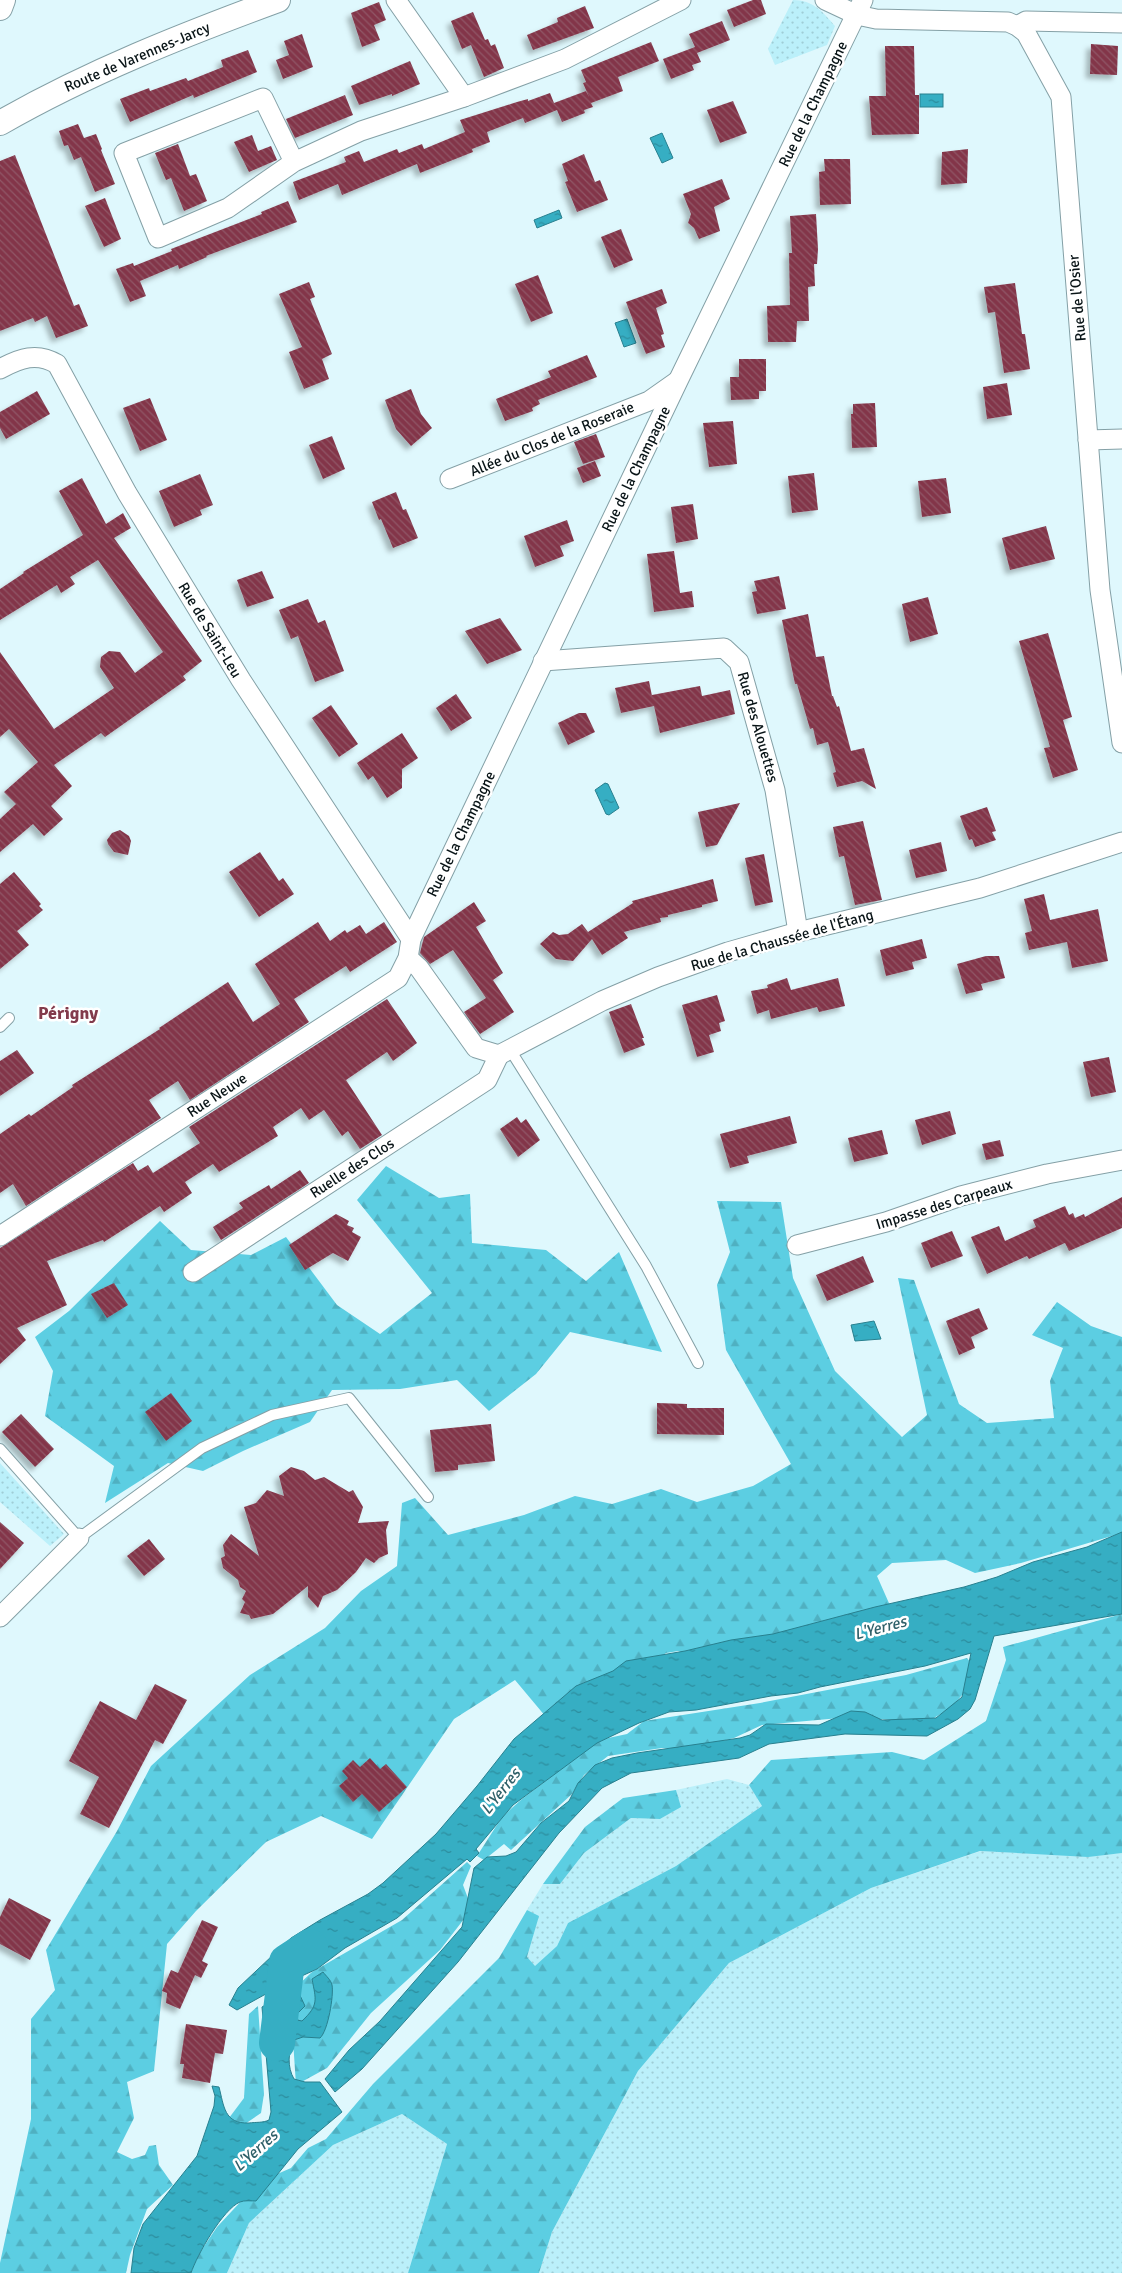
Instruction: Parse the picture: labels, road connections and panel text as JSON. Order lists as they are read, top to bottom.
{
  "streets": {
    "street": [
      "Route de Varennes-Jarcy",
      "Rue de la Champagne",
      "Rue de l'Osier",
      "Allée du Clos de la Roseraie",
      "Rue de Saint-Leu",
      "Rue des Alouettes",
      "Rue de la Chaussée de l'Étang",
      "Rue Neuve",
      "Ruelle des Clos",
      "Impasse des Carpeaux"
    ]
  },
  "crossings": [
    ["Rue de la Champagne", "Allée du Clos de la Roseraie"],
    ["Rue de la Champagne", "Rue de Saint-Leu"],
    ["Rue de la Champagne", "Rue des Alouettes"],
    ["Rue de la Champagne", "Rue Neuve"],
    ["Rue de Saint-Leu", "Rue Neuve"],
    ["Rue des Alouettes", "Rue de la Chaussée de l'Étang"],
    ["Rue de la Chaussée de l'Étang", "Ruelle des Clos"]
  ],
  "districts": ["Périgny"],
  "water": ["L'Yerres"]
}
